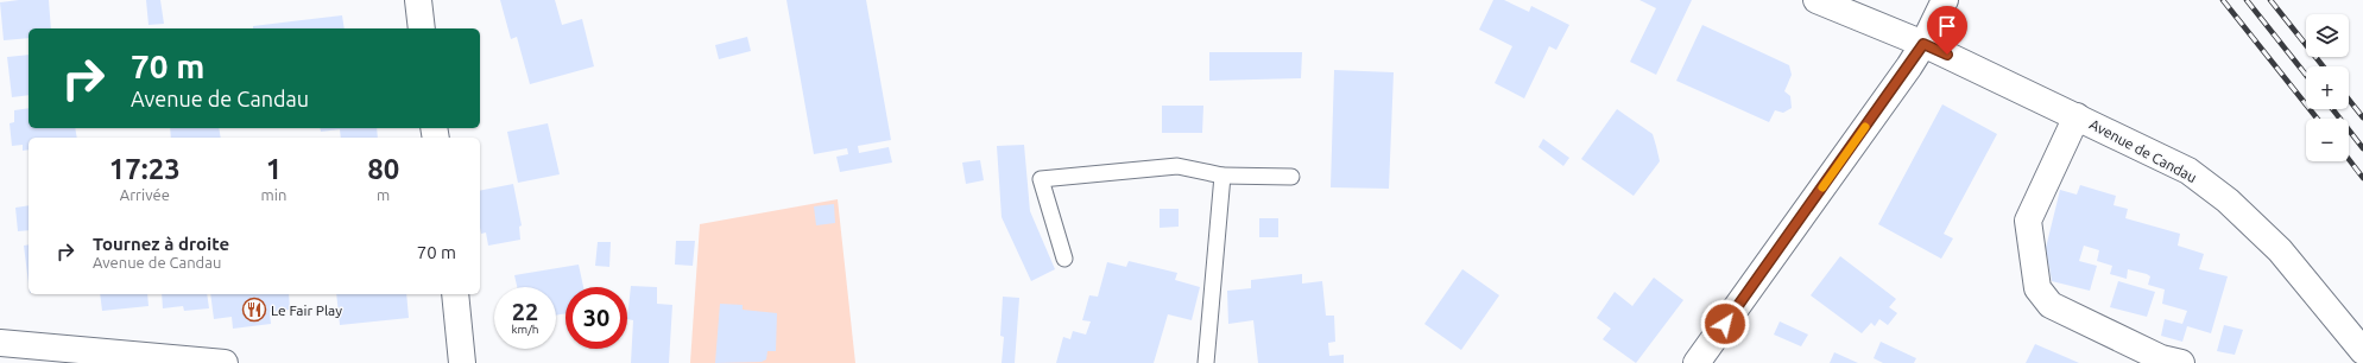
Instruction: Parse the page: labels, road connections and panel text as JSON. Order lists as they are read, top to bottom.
{
  "streets": {
    "street": ["Avenue de Candau"]
  },
  "places": {
    "restaurant": ["Le Fair Play"]
  },
  "page": {
    "map_buttons": ["+", "−"],
    "turn": ["70 m", "Avenue de Candau"],
    "eta": [
      "17:23",
      "Arrivée",
      "1",
      "min",
      "80",
      "m"
    ],
    "list": [
      {
        "name": "Tournez à droite",
        "note": "Avenue de Candau",
        "value": "70 m"
      }
    ],
    "speed": "22 km/h",
    "limit": "30"
  }
}
